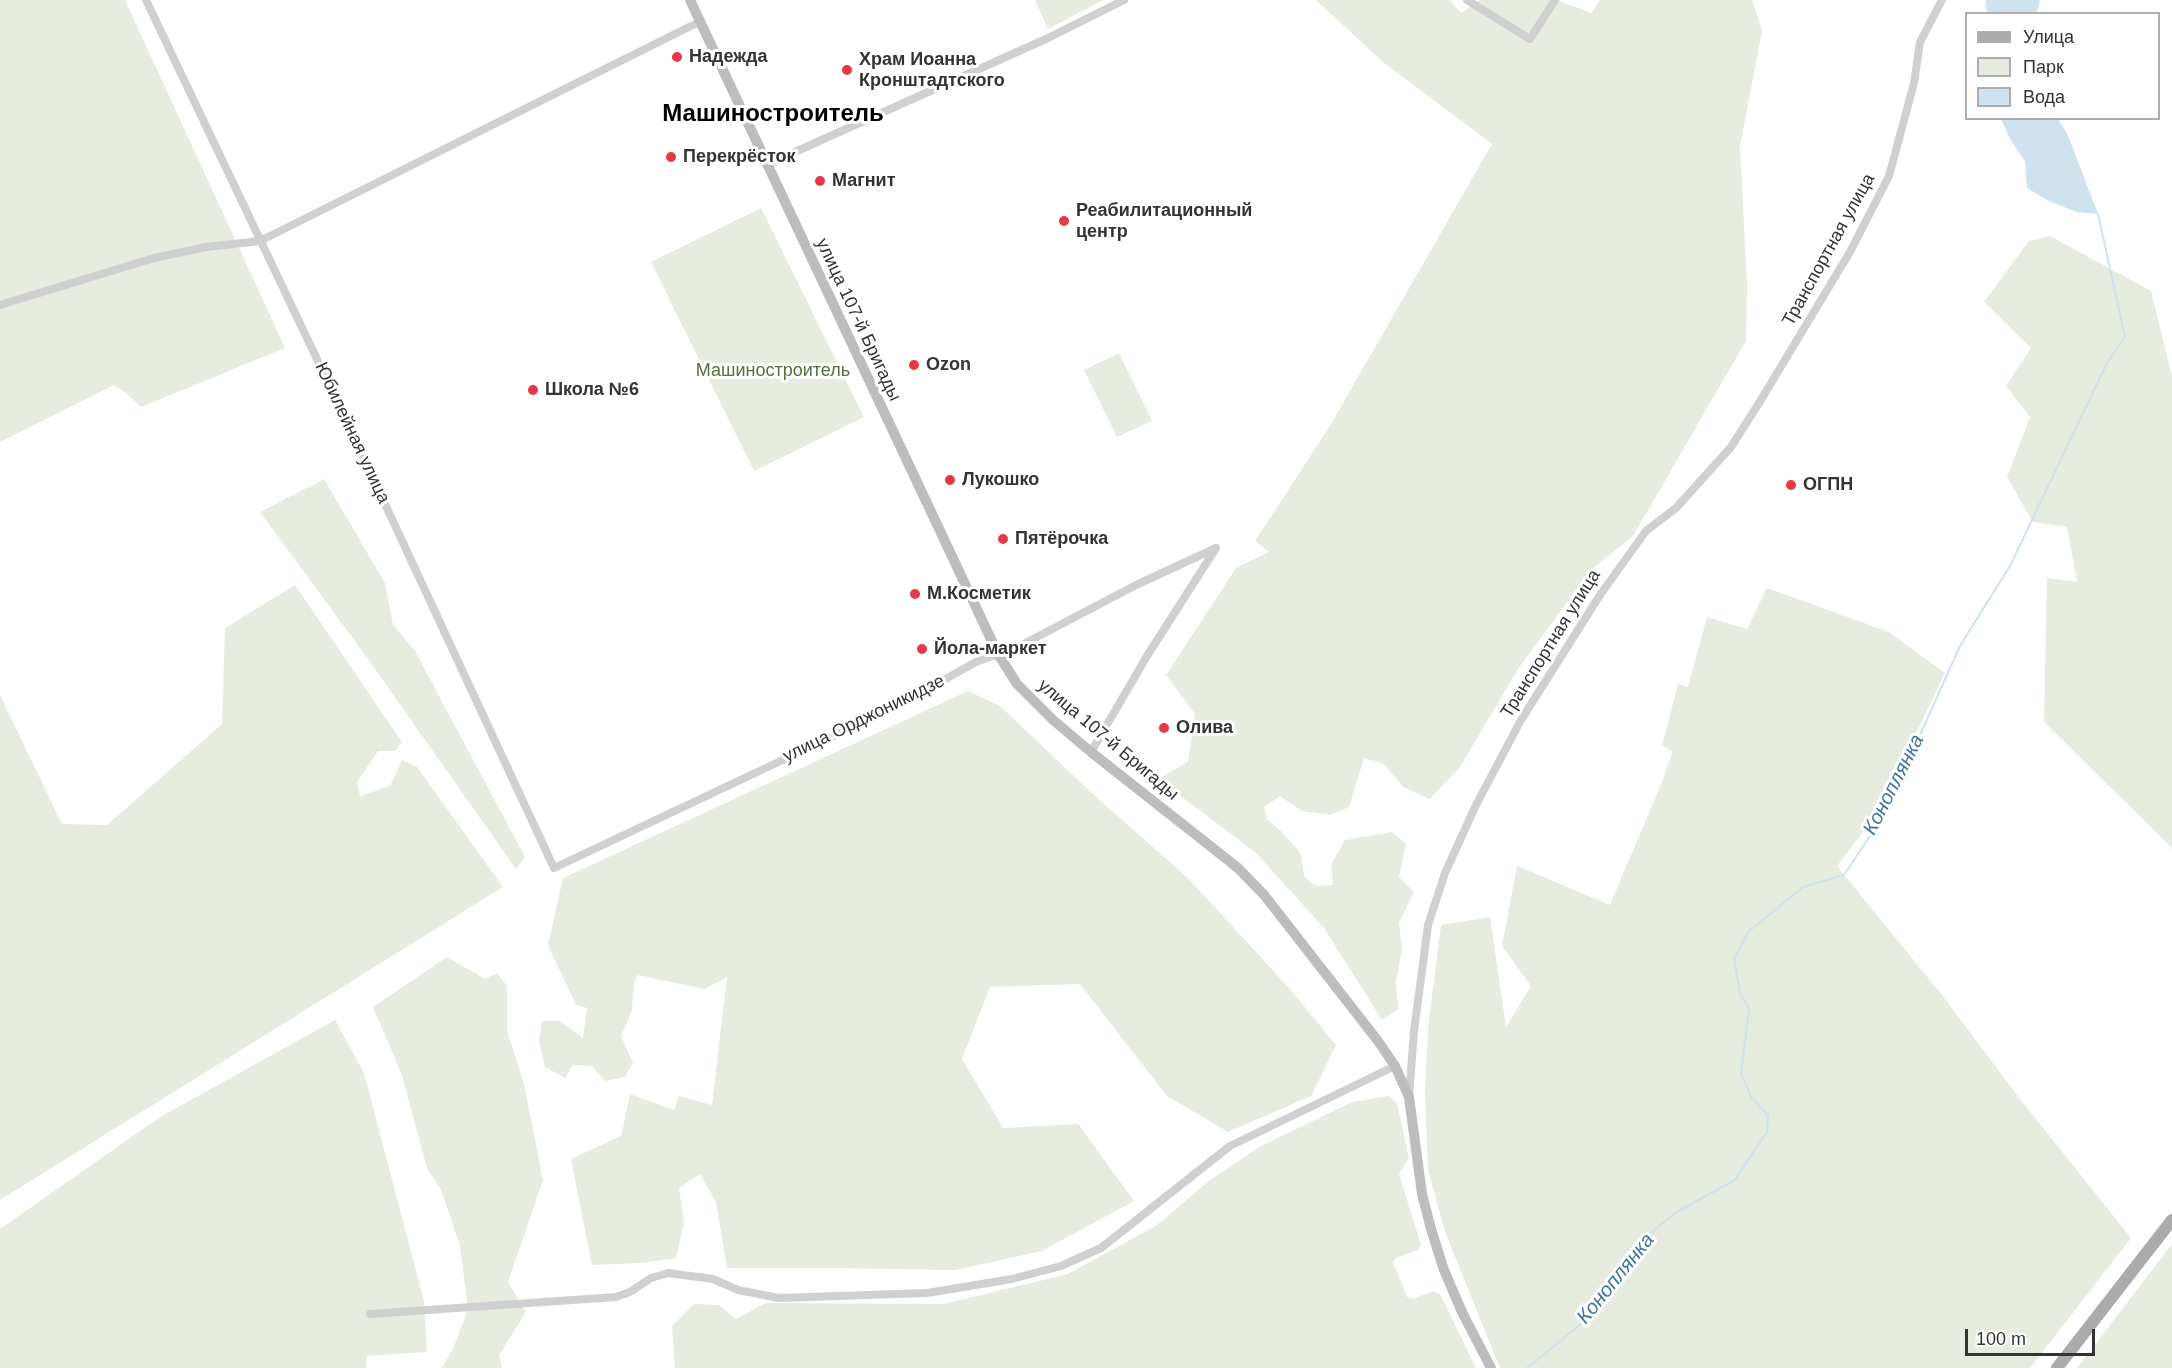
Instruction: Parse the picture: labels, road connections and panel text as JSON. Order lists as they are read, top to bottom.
{
  "streets": {
    "main road": ["Транспортная улица", "улица 107-й Бригады"],
    "street": ["Юбилейная улица", "улица Орджоникидзе"]
  },
  "crossings": [
    ["Транспортная улица", "улица 107-й Бригады"],
    ["улица 107-й Бригады", "улица Орджоникидзе"],
    ["Юбилейная улица", "улица Орджоникидзе"]
  ],
  "districts": ["Машиностроитель"],
  "water": ["Коноплянка"],
  "parks": ["Машиностроитель"],
  "places": [
    "Надежда",
    "Храм Иоанна Кронштадтского",
    "Перекрёсток",
    "Магнит",
    "Реабилитационный центр",
    "Ozon",
    "Школа №6",
    "Лукошко",
    "ОГПН",
    "Пятёрочка",
    "М.Косметик",
    "Йола-маркет",
    "Олива"
  ],
  "legend": ["Улица", "Парк", "Вода"],
  "scale_bar": "100 m"
}
